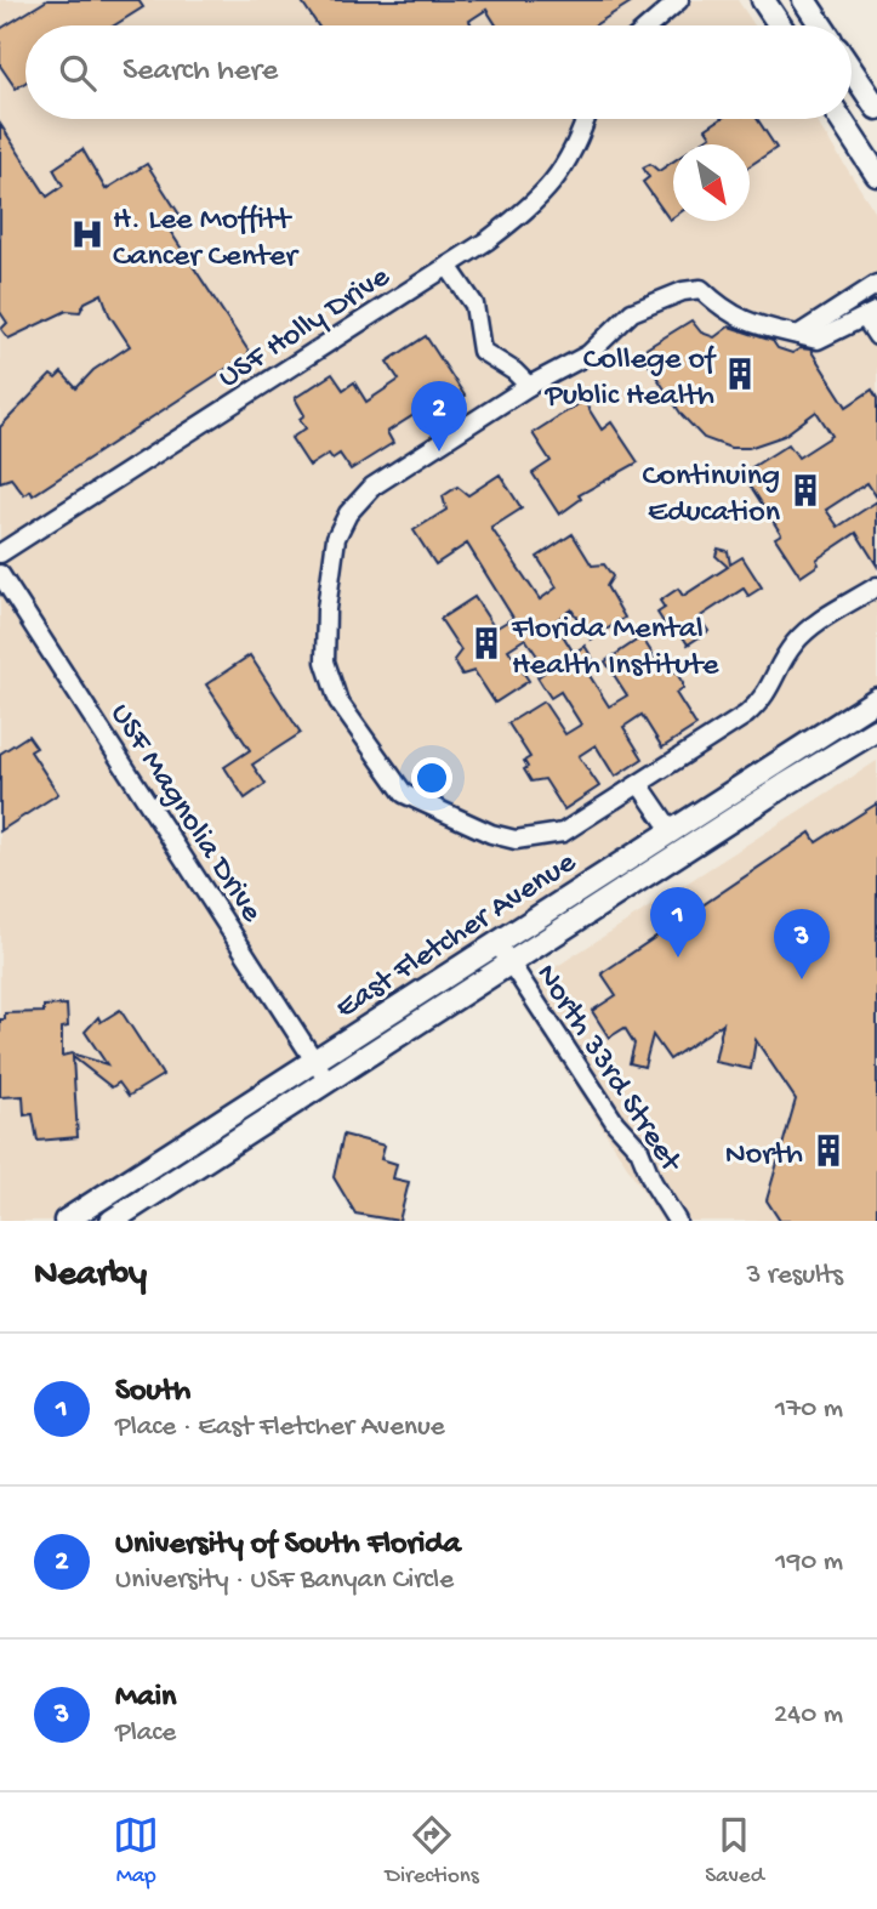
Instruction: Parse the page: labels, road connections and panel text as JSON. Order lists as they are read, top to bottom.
{
  "streets": {
    "main road": ["East Fletcher Avenue"],
    "street": ["USF Holly Drive", "USF Magnolia Drive", "North 33rd Street"]
  },
  "crossings": [
    ["USF Magnolia Drive", "East Fletcher Avenue"],
    ["East Fletcher Avenue", "North 33rd Street"]
  ],
  "places": {
    "hospital": ["H. Lee Moffitt Cancer Center"],
    "building": [
      "College of Public Health",
      "Continuing Education",
      "Florida Mental Health Institute",
      "North"
    ]
  },
  "north": "bottom right",
  "page": {
    "search": "Search here",
    "pins": ["2", "1", "3"],
    "heading": ["Nearby", "3 results"],
    "list": [
      {
        "mark": "1",
        "name": "South",
        "note": "Place · East Fletcher Avenue",
        "value": "170 m"
      },
      {
        "mark": "2",
        "name": "University of South Florida",
        "note": "University · USF Banyan Circle",
        "value": "190 m"
      },
      {
        "mark": "3",
        "name": "Main",
        "note": "Place",
        "value": "240 m"
      }
    ],
    "nav": ["Map", "Directions", "Saved"]
  }
}
